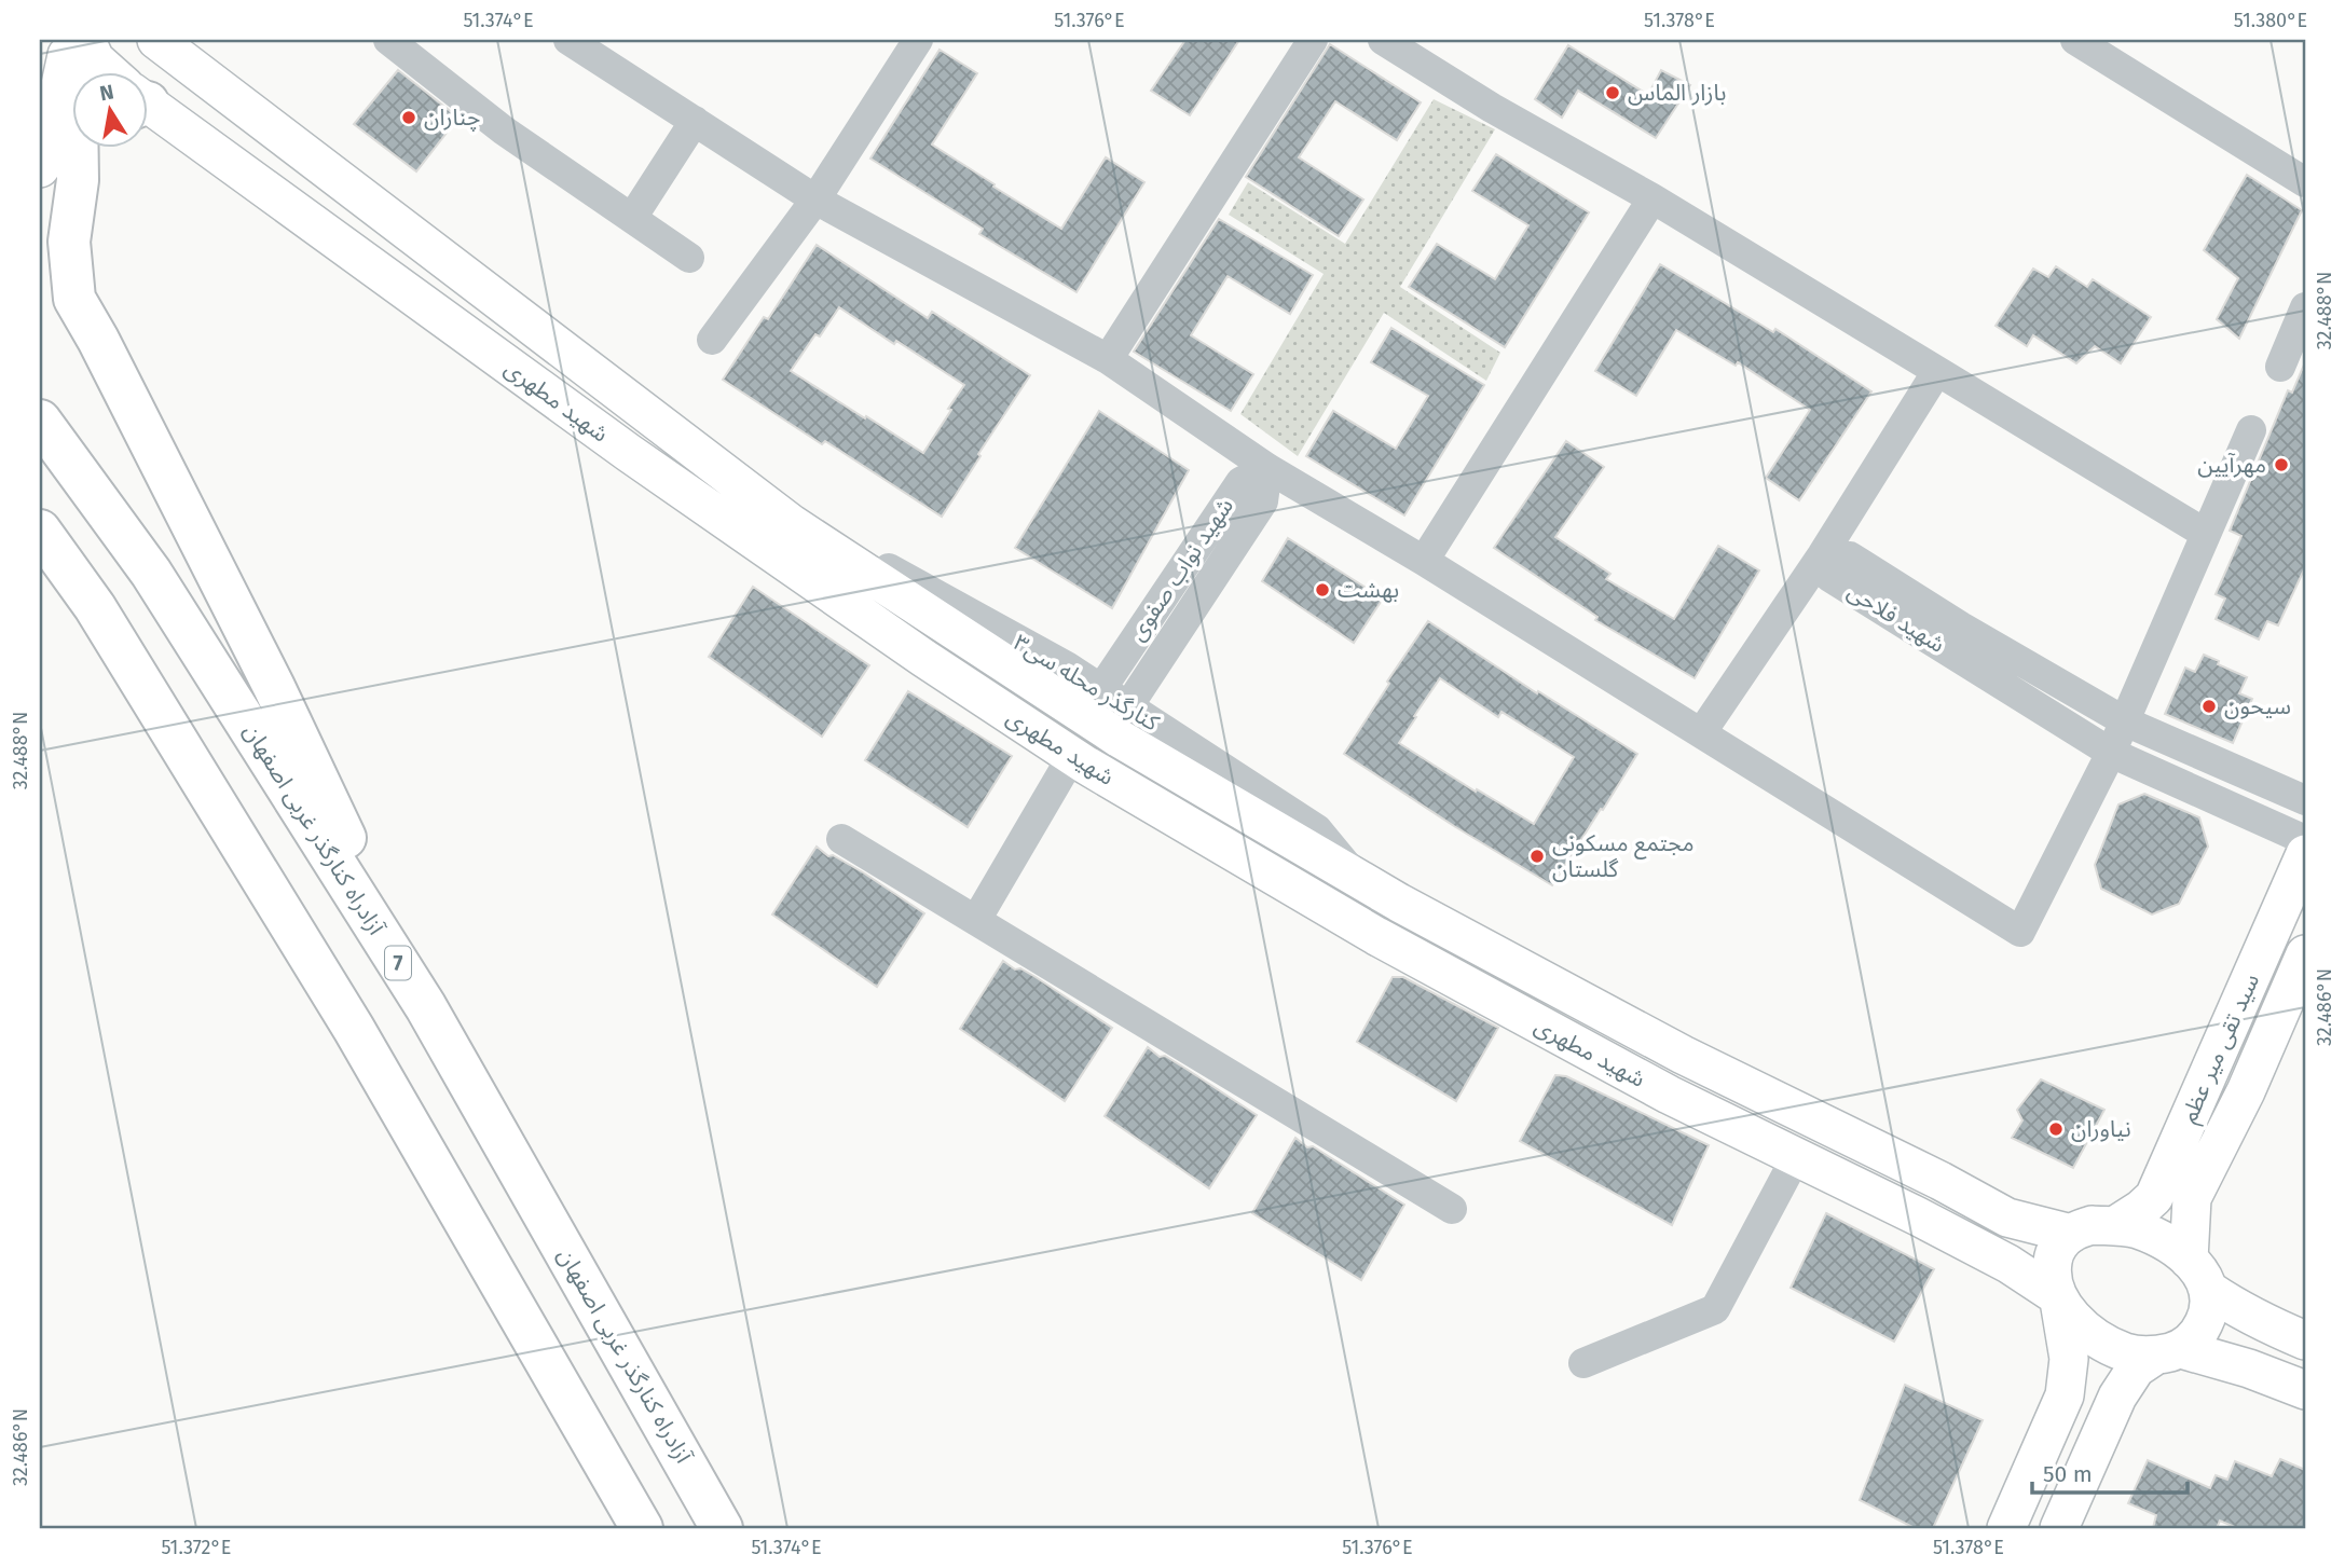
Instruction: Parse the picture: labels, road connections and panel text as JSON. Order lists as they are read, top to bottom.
{
  "streets": {
    "highway": ["آزادراه کنارگذر غربی اصفهان", "7"],
    "main road": ["شهید مطهری", "سید تقی میر عظم"],
    "street": ["شهید نواب صفوی", "شهید فلاحی", "کنارگذر محله سی۳"]
  },
  "crossings": [
    ["شهید مطهری", "کنارگذر محله سی۳"],
    ["شهید مطهری", "سید تقی میر عظم"],
    ["شهید نواب صفوی", "کنارگذر محله سی۳"]
  ],
  "places": [
    "بازار الماس",
    "چناران",
    "مهرآیین",
    "بهشت",
    "سیحون",
    "مجتمع مسکونی گلستان",
    "نیاوران"
  ],
  "scale_bar": "50 m",
  "north": "top",
  "coordinates": [
    "51.374°E",
    "51.376°E",
    "51.378°E",
    "51.380°E",
    "32.488°N",
    "32.486°N",
    "51.372°E"
  ]
}
